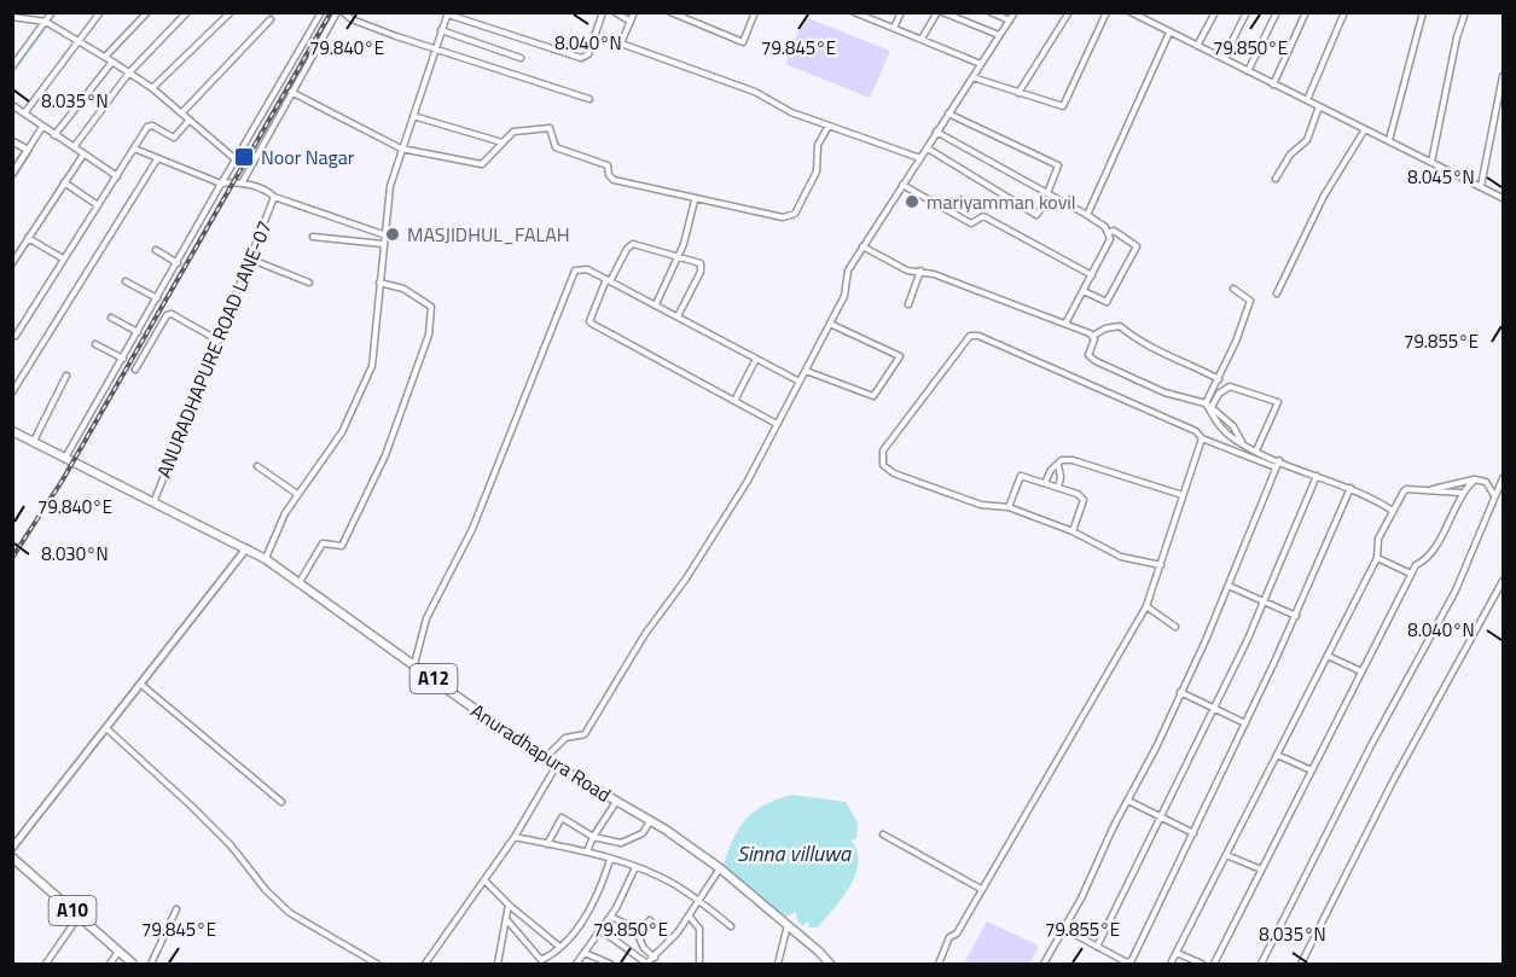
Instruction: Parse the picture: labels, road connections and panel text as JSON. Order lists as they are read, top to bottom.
{
  "streets": {
    "highway": ["A12", "Anuradhapura Road", "A10"],
    "street": ["ANURADHAPURE ROAD LANE-07"]
  },
  "crossings": [
    ["ANURADHAPURE ROAD LANE-07", "Anuradhapura Road"]
  ],
  "water": ["Sinna villuwa"],
  "places": {
    "transit": ["Noor Nagar"],
    "other": ["mariyamman kovil", "MASJIDHUL_FALAH"]
  },
  "coordinates": [
    "8.040°N",
    "79.840°E",
    "79.845°E",
    "79.850°E",
    "8.035°N",
    "8.045°N",
    "79.855°E",
    "8.030°N"
  ]
}
